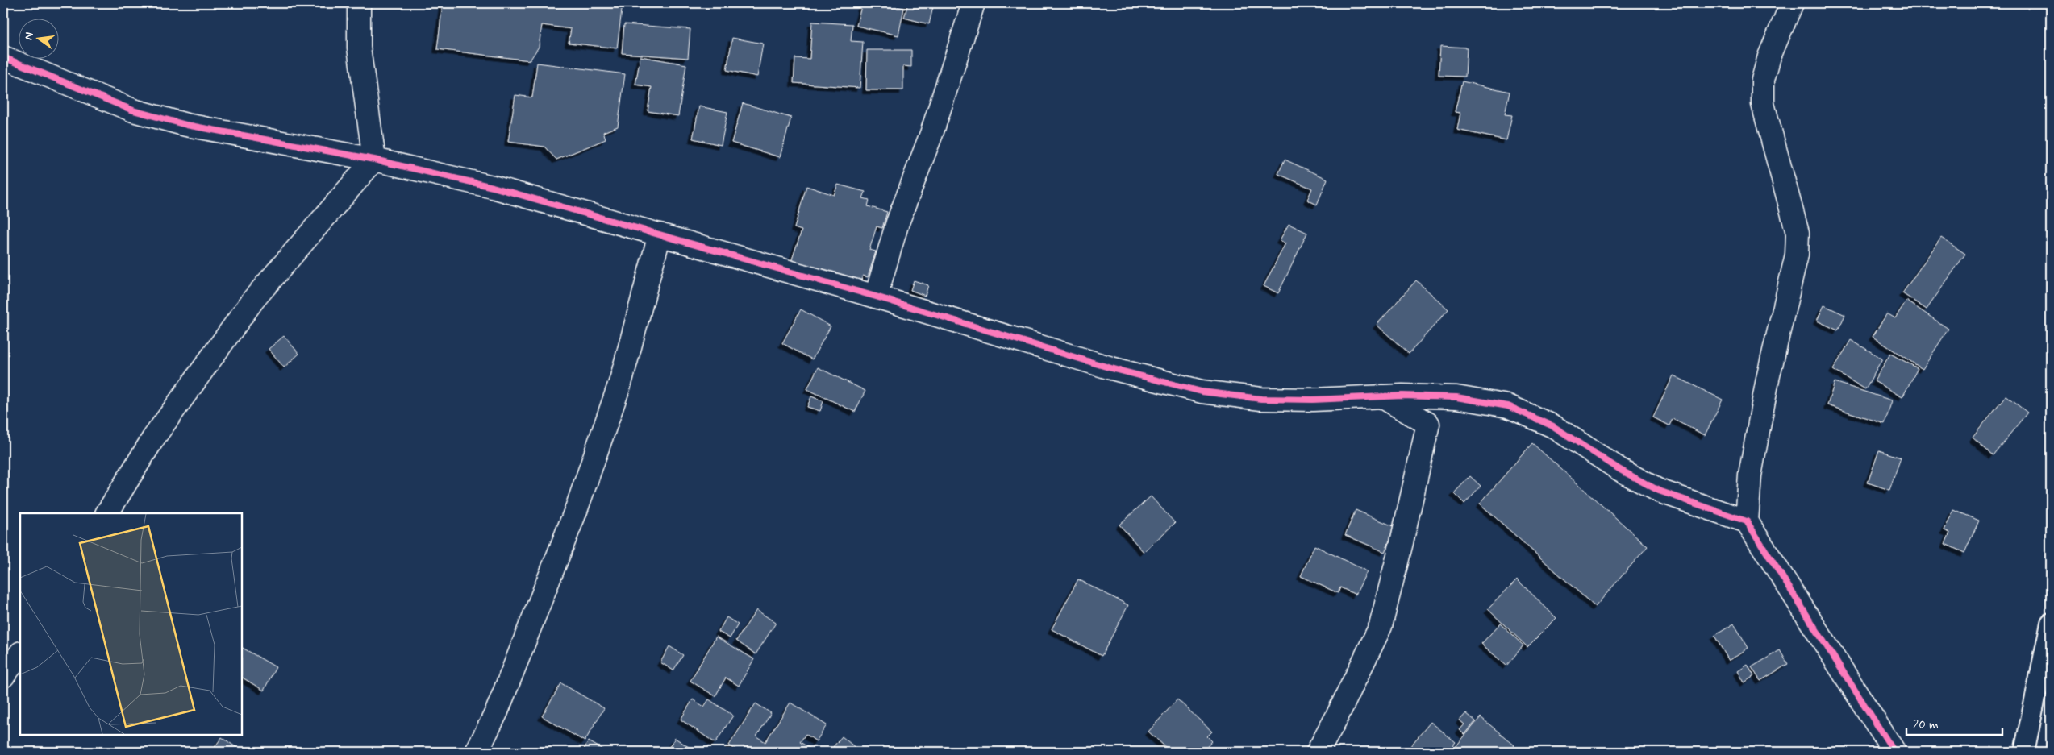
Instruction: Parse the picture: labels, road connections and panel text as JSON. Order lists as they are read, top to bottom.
{
  "scale_bar": "20 m",
  "north": "left"
}
